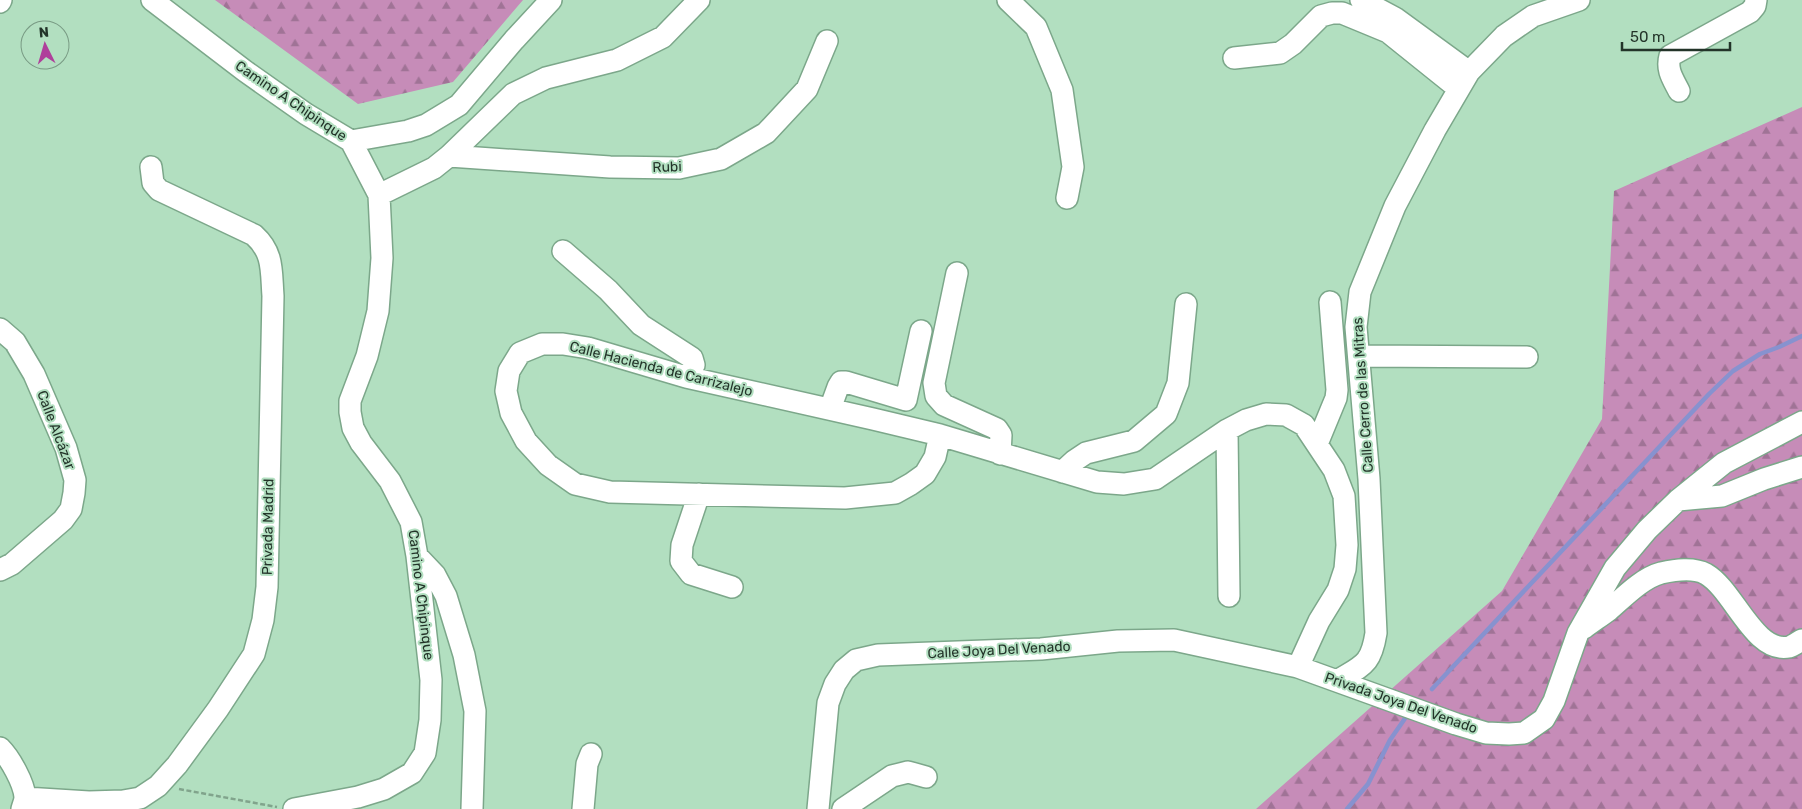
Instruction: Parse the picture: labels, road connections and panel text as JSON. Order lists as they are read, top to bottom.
{
  "streets": {
    "street": [
      "Camino A Chipinque",
      "Rubi",
      "Calle Hacienda de Carrizalejo",
      "Calle Cerro de las Mitras",
      "Calle Alcázar",
      "Privada Madrid",
      "Calle Joya Del Venado",
      "Privada Joya Del Venado"
    ]
  },
  "crossings": [
    ["Calle Hacienda de Carrizalejo", "Calle Joya Del Venado"],
    ["Calle Hacienda de Carrizalejo", "Privada Joya Del Venado"],
    ["Calle Cerro de las Mitras", "Privada Joya Del Venado"],
    ["Calle Joya Del Venado", "Privada Joya Del Venado"]
  ],
  "scale_bar": "50 m",
  "north": "top"
}
